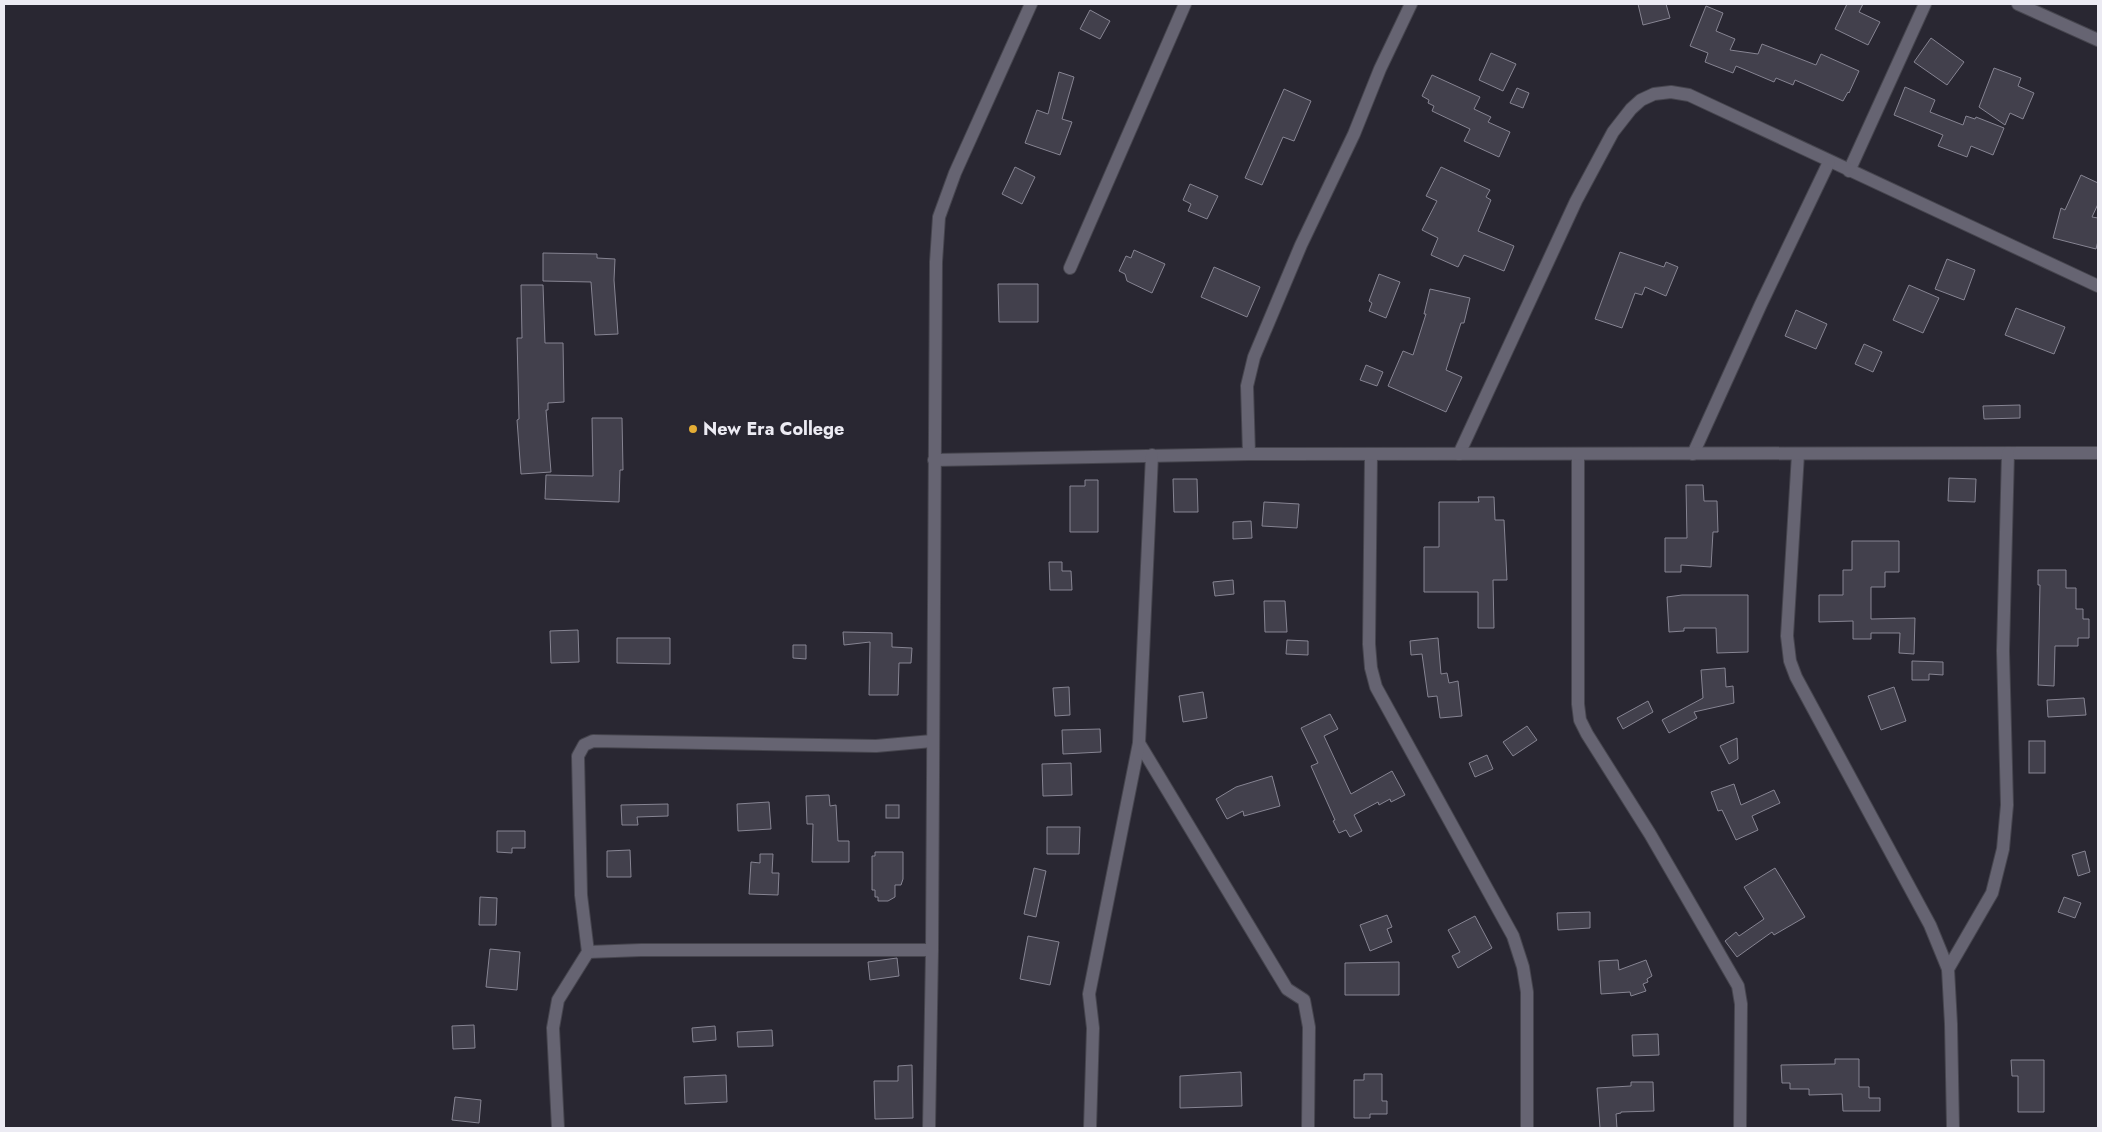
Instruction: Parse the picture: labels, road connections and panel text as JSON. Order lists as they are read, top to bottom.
{
  "places": ["New Era College"]
}
